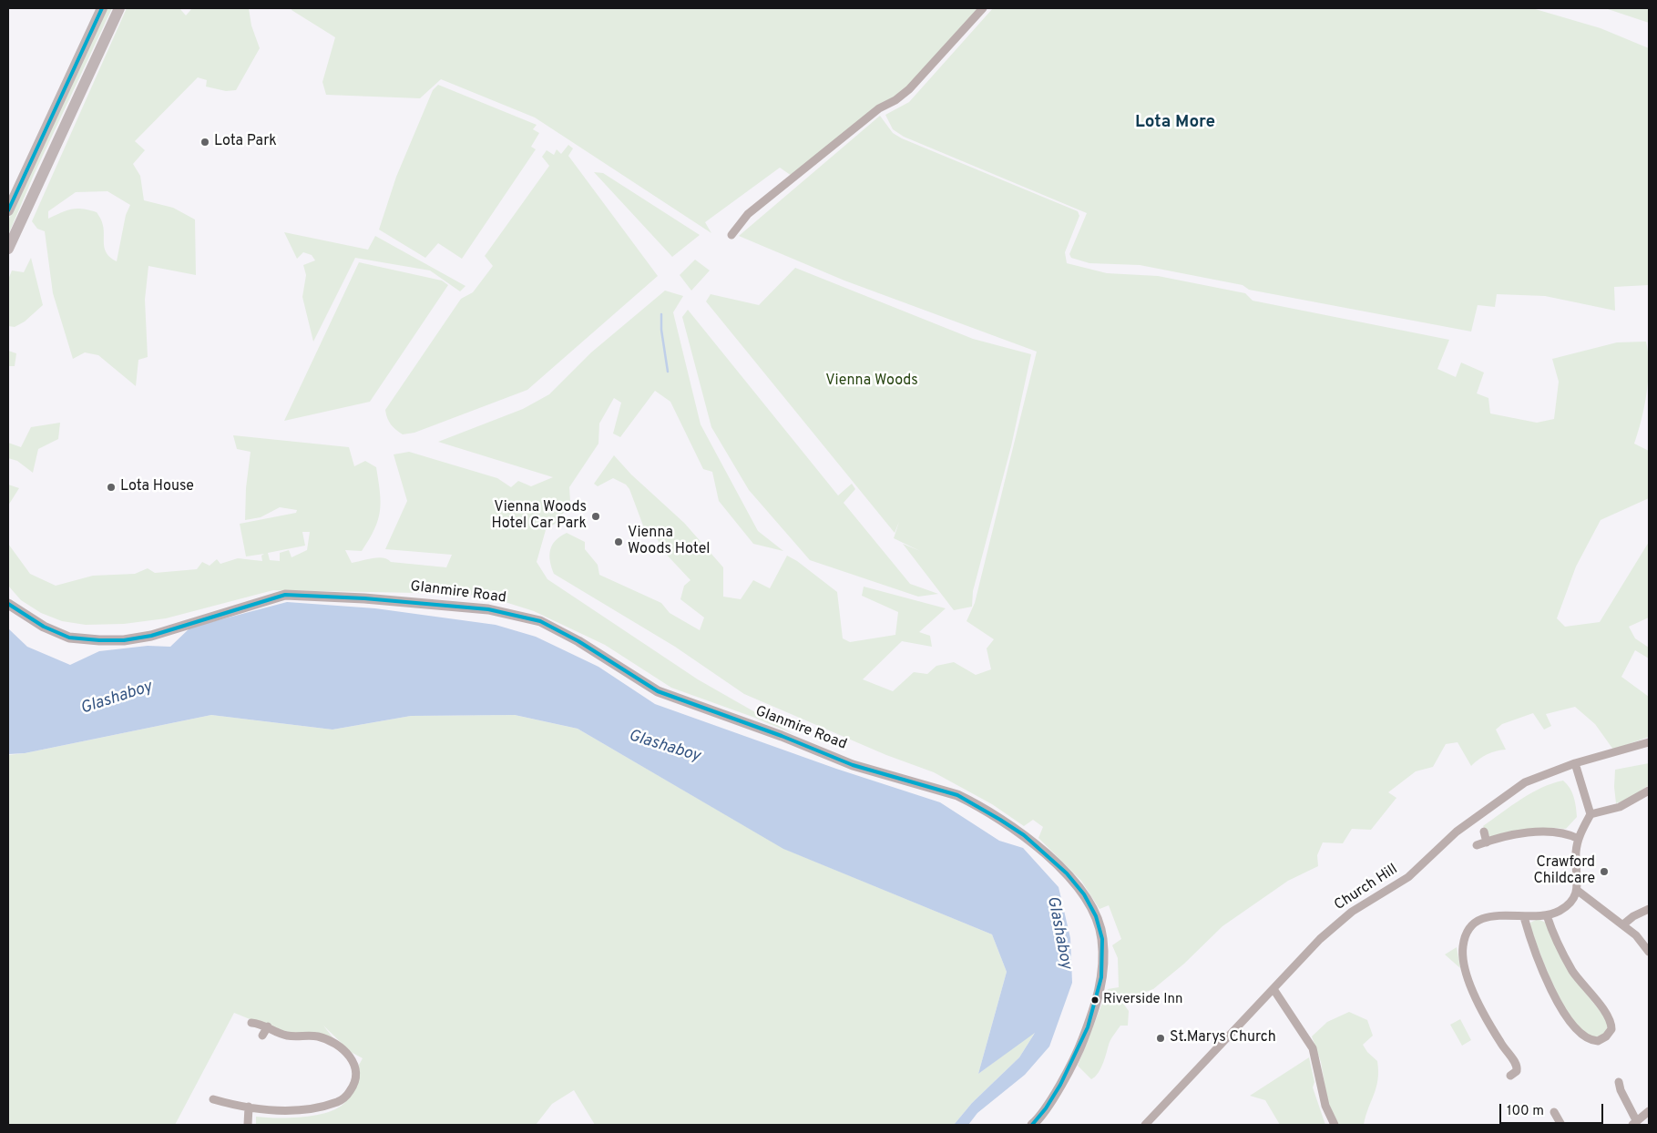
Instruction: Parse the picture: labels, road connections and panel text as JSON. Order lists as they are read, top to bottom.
{
  "streets": {
    "main road": ["Glanmire Road"],
    "street": ["Church Hill"]
  },
  "districts": ["Lota More"],
  "water": ["Glashaboy"],
  "parks": ["Vienna Woods"],
  "places": [
    "Lota Park",
    "Lota House",
    "Vienna Woods Hotel Car Park",
    "Vienna Woods Hotel",
    "Crawford Childcare",
    "Riverside Inn",
    "St.Marys Church"
  ],
  "scale_bar": "100 m"
}
